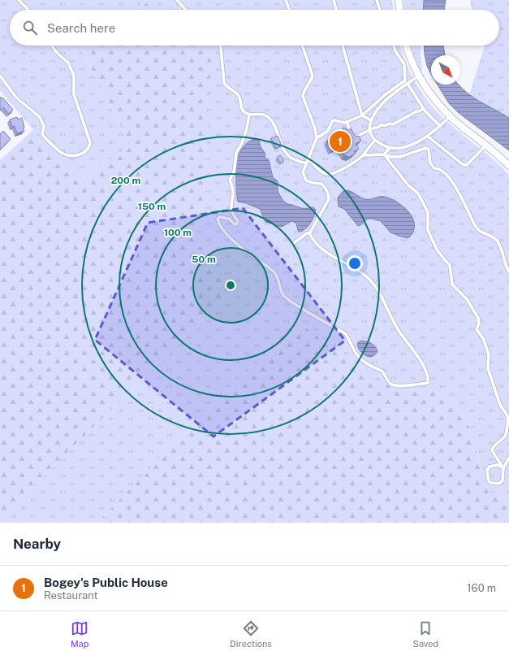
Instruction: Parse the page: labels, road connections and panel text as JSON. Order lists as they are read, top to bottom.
{
  "north": "bottom right",
  "page": {
    "search": "Search here",
    "pins": "1",
    "heading": "Nearby",
    "list": [
      {
        "mark": "1",
        "name": "Bogey's Public House",
        "note": "Restaurant",
        "value": "160 m"
      }
    ],
    "nav": ["Map", "Directions", "Saved"]
  },
  "rings": [
    "200 m",
    "150 m",
    "100 m",
    "50 m"
  ]
}
